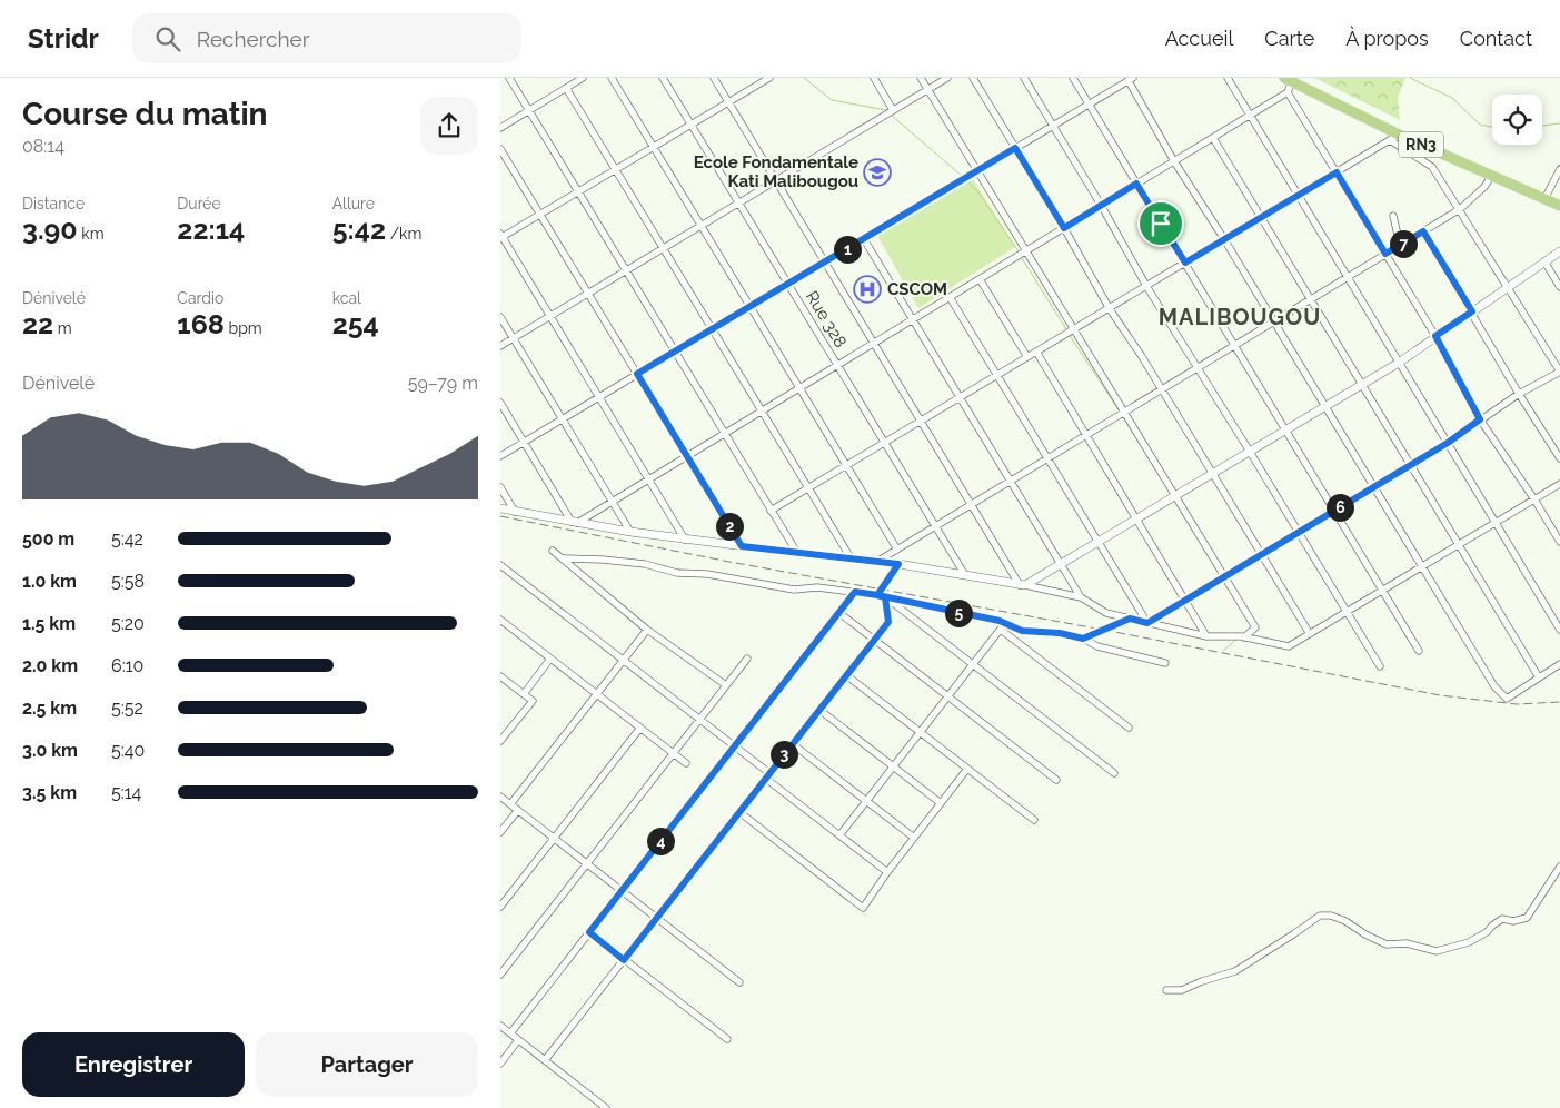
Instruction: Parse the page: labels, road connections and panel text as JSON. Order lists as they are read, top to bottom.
{
  "streets": {
    "highway": ["RN3"],
    "street": ["Rue 328"]
  },
  "districts": ["MALIBOUGOU"],
  "places": {
    "school or university": ["Ecole Fondamentale Kati Malibougou"],
    "hospital": ["CSCOM"]
  },
  "page": {
    "header": "Stridr",
    "search": "Rechercher",
    "nav": [
      "Accueil",
      "Carte",
      "À propos",
      "Contact"
    ],
    "heading": ["Course du matin", "08:14"],
    "stats": [
      ["Distance", "3.90 km"],
      ["Durée", "22:14"],
      ["Allure", "5:42 /km"],
      ["Dénivelé", "22 m"],
      ["Cardio", "168 bpm"],
      ["kcal", "254"]
    ],
    "pins": [
      "7",
      "1",
      "6",
      "2",
      "5",
      "3",
      "4"
    ],
    "chart": ["Dénivelé", "59–79 m"],
    "list": [
      {
        "name": "500 m",
        "note": "5:42"
      },
      {
        "name": "1.0 km",
        "note": "5:58"
      },
      {
        "name": "1.5 km",
        "note": "5:20"
      },
      {
        "name": "2.0 km",
        "note": "6:10"
      },
      {
        "name": "2.5 km",
        "note": "5:52"
      },
      {
        "name": "3.0 km",
        "note": "5:40"
      },
      {
        "name": "3.5 km",
        "note": "5:14"
      }
    ],
    "buttons": ["Enregistrer", "Partager"]
  }
}
